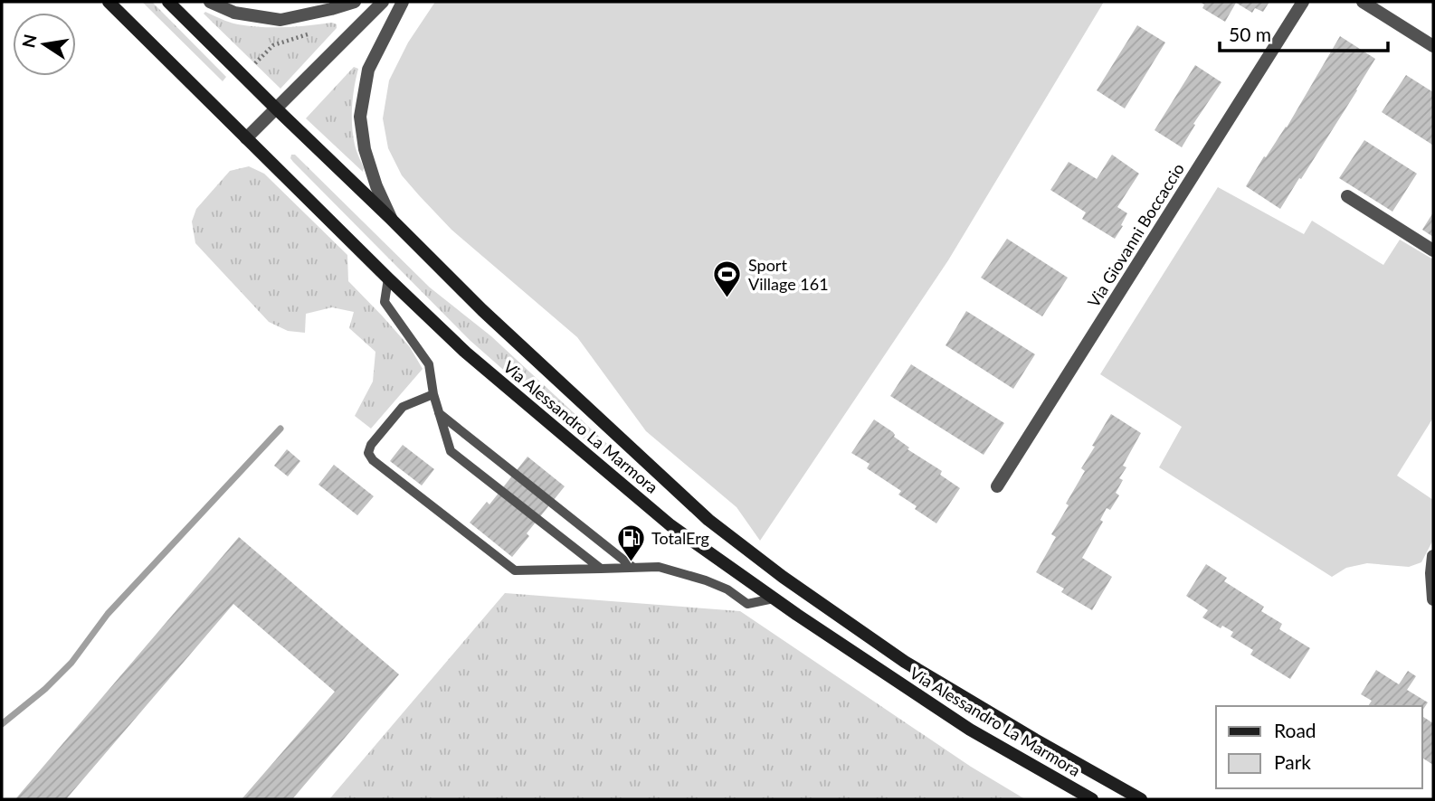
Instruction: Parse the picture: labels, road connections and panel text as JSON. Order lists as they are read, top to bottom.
{
  "streets": {
    "main road": ["Via Alessandro La Marmora"],
    "street": ["Via Giovanni Boccaccio"]
  },
  "places": {
    "sports": ["Sport Village 161"],
    "fuel station": ["TotalErg"]
  },
  "legend": ["Road", "Park"],
  "scale_bar": "50 m",
  "north": "left"
}
